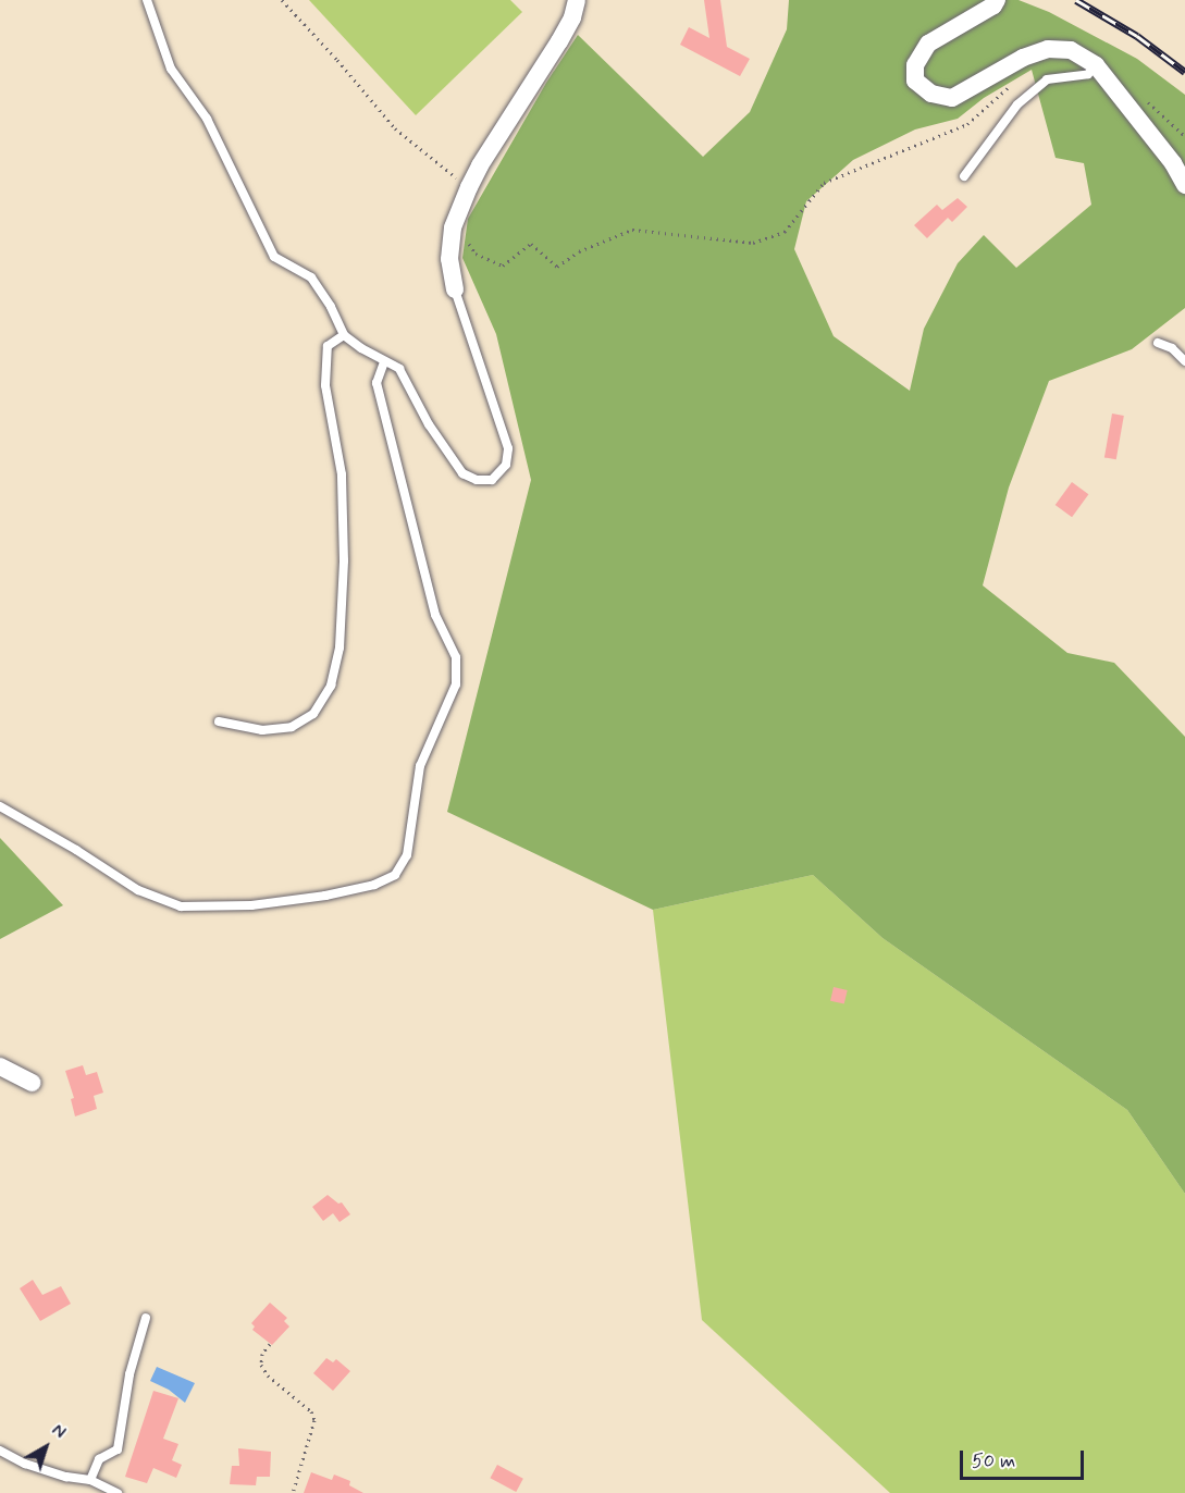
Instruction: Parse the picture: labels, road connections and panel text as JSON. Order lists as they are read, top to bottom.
{
  "scale_bar": "50 m",
  "north": "top right"
}
